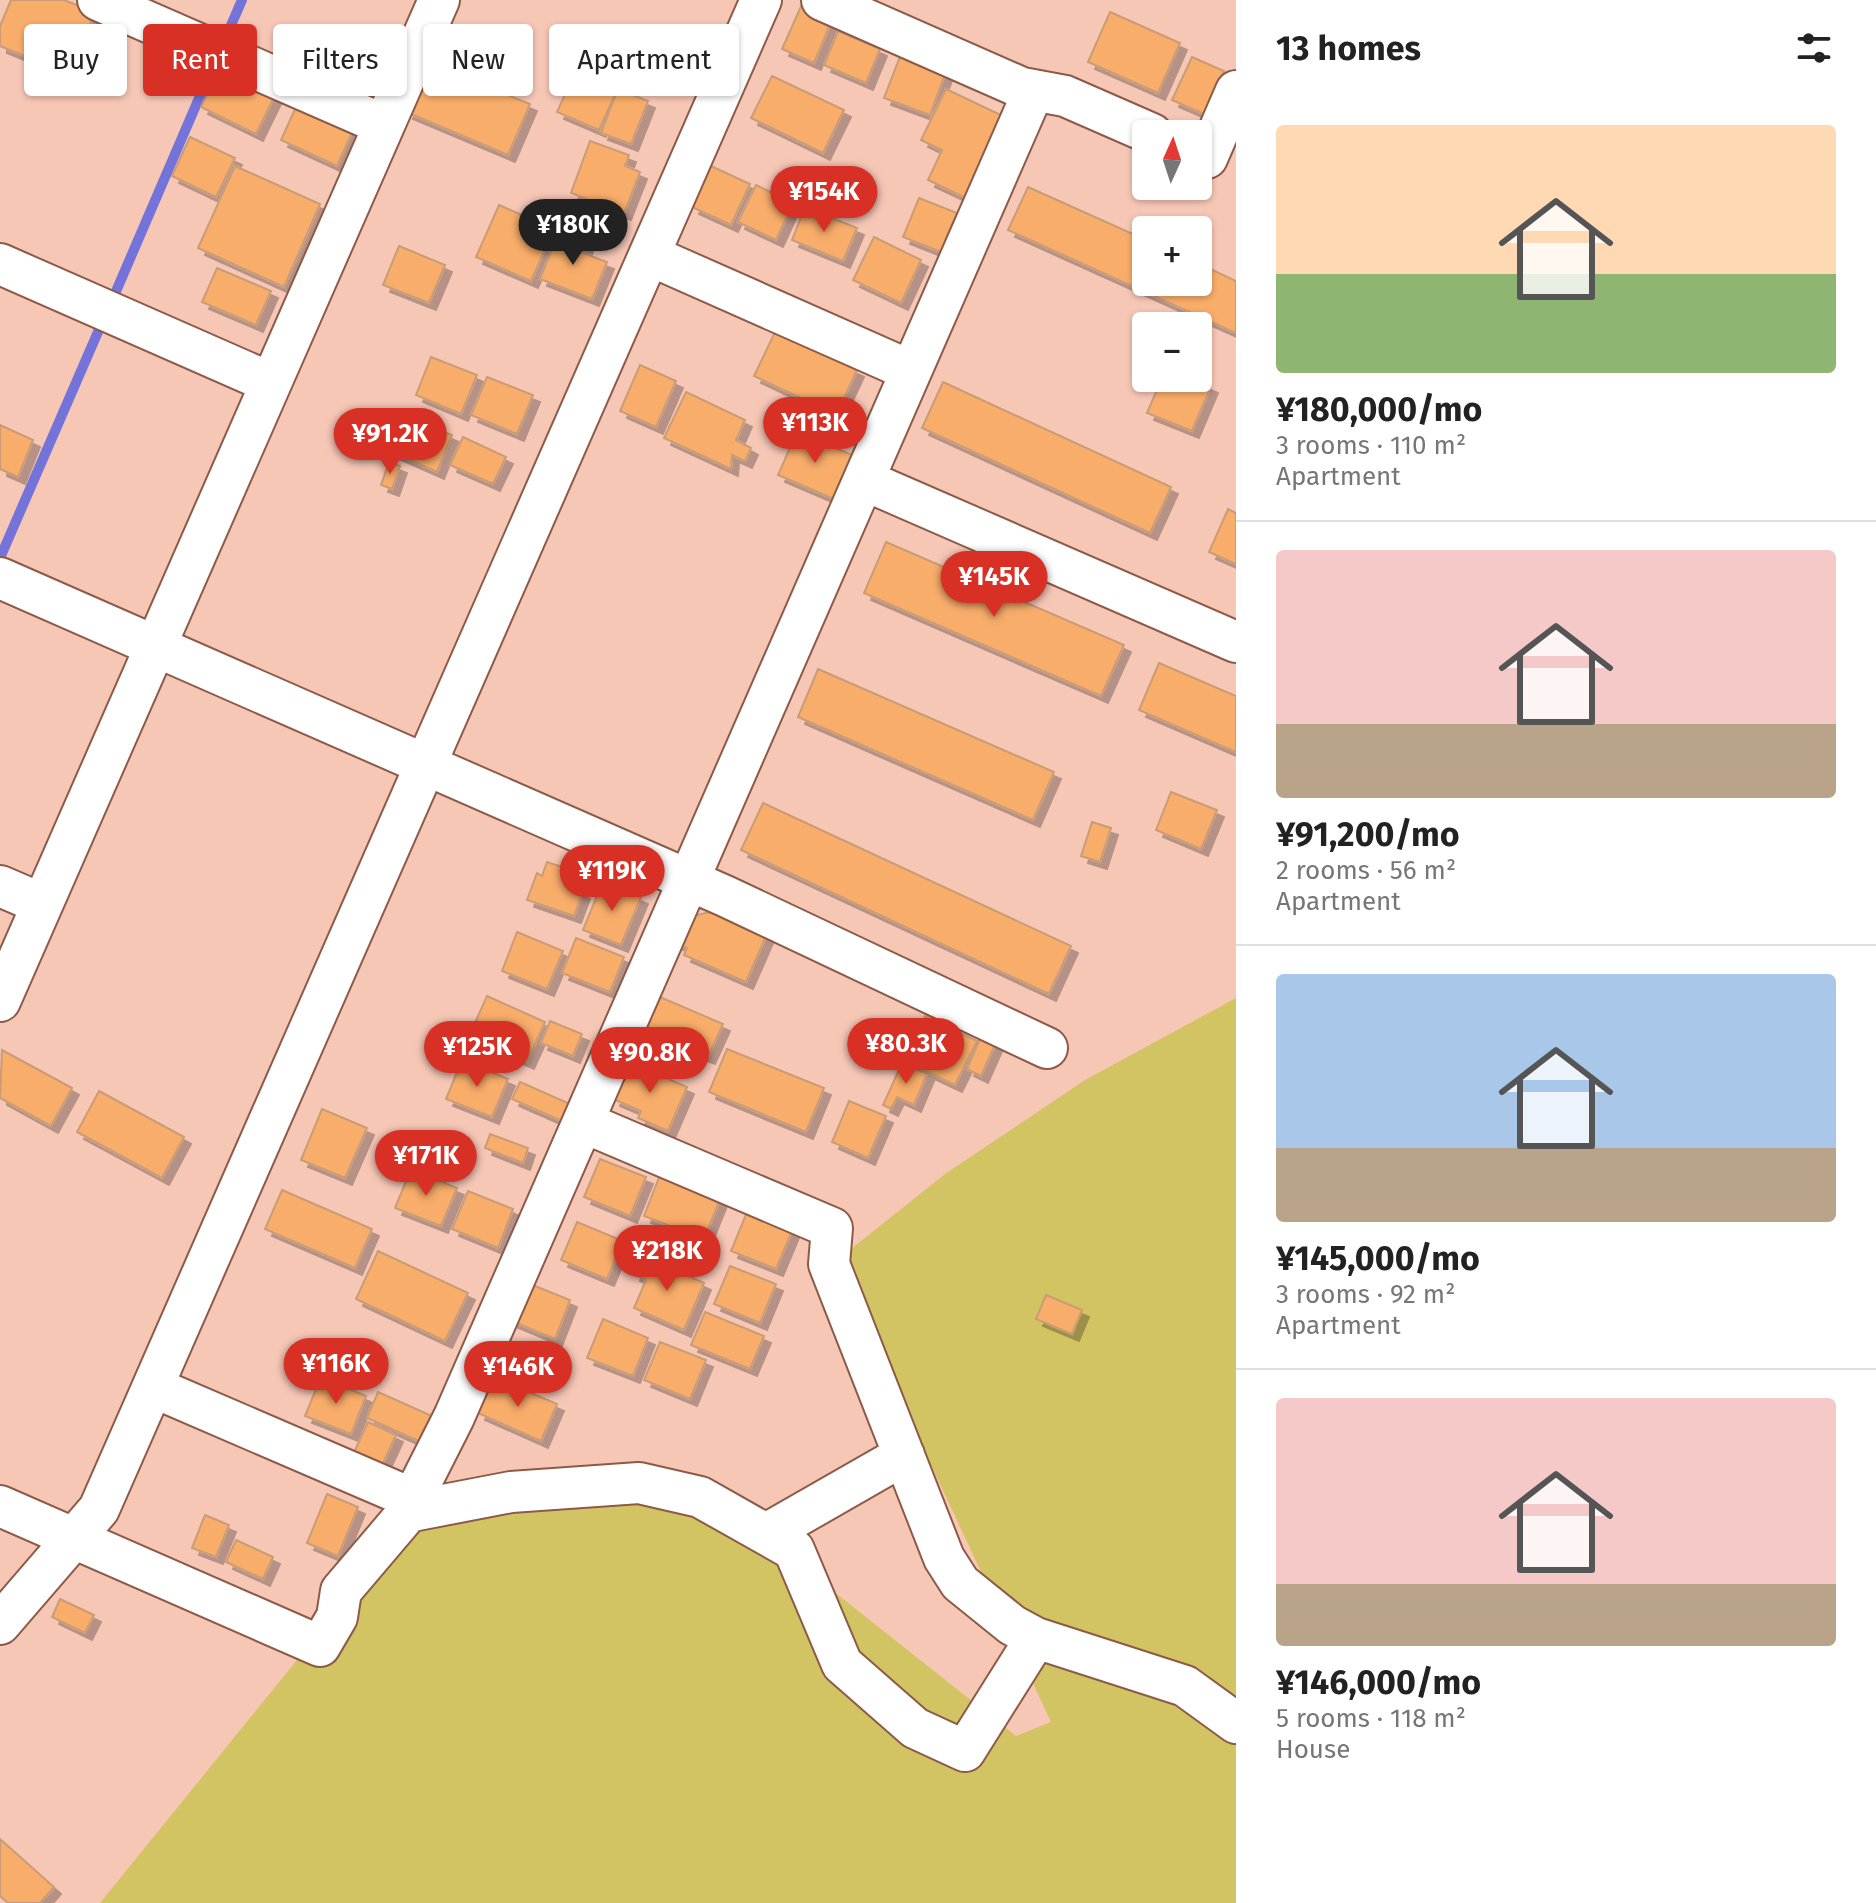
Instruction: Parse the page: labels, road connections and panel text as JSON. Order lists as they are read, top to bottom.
{
  "north": "top",
  "page": {
    "heading": "13 homes",
    "chip": [
      "Buy",
      "Rent",
      "Filters",
      "New",
      "Apartment"
    ],
    "list": [
      {
        "name": "¥180,000/mo",
        "note": "3 rooms · 110 m² · Apartment"
      },
      {
        "name": "¥91,200/mo",
        "note": "2 rooms · 56 m² · Apartment"
      },
      {
        "name": "¥145,000/mo",
        "note": "3 rooms · 92 m² · Apartment"
      },
      {
        "name": "¥146,000/mo",
        "note": "5 rooms · 118 m² · House"
      }
    ],
    "map_buttons": ["+", "−"],
    "price": [
      "¥154K",
      "¥180K",
      "¥113K",
      "¥91.2K",
      "¥145K",
      "¥119K",
      "¥80.3K",
      "¥125K",
      "¥90.8K",
      "¥171K",
      "¥218K",
      "¥116K",
      "¥146K"
    ]
  }
}
